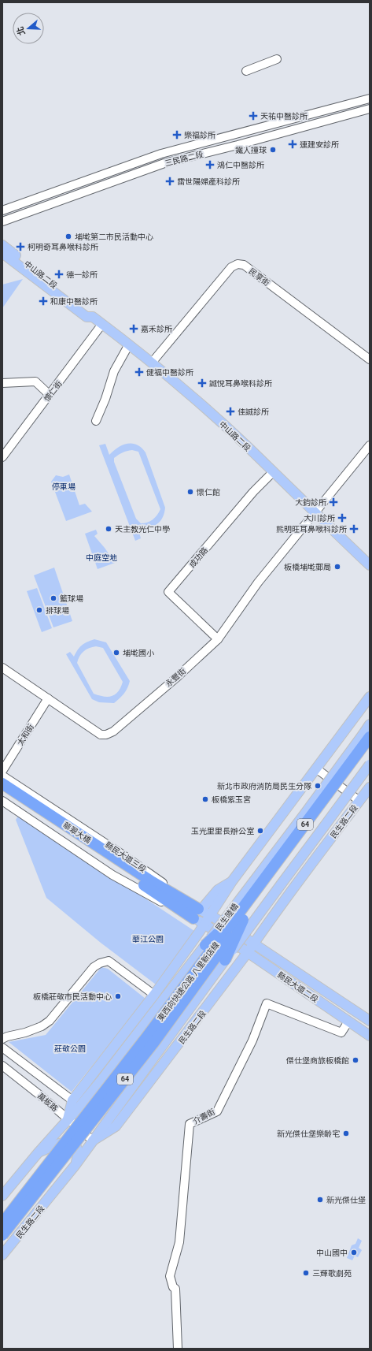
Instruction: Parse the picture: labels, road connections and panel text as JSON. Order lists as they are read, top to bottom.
{
  "streets": {
    "highway": ["64", "華翠大橋", "東西向快速公路 八里新店線"],
    "main road": [
      "中山路二段",
      "民生路二段",
      "縣民大道三段",
      "民生陸橋",
      "縣民大道二段"
    ],
    "street": [
      "三民路二段",
      "民享街",
      "懷仁街",
      "成功路",
      "永豐街",
      "太和街",
      "萬板路",
      "介壽街"
    ]
  },
  "crossings": [
    ["中山路二段", "民享街"],
    ["中山路二段", "懷仁街"],
    ["中山路二段", "成功路"],
    ["中山路二段", "永豐街"],
    ["成功路", "永豐街"],
    ["永豐街", "太和街"],
    ["民生路二段", "縣民大道二段"],
    ["民生路二段", "萬板路"],
    ["縣民大道三段", "縣民大道二段"],
    ["民生陸橋", "東西向快速公路 八里新店線"],
    ["民生陸橋", "萬板路"],
    ["縣民大道二段", "介壽街"]
  ],
  "parks": [
    "停車場",
    "中庭空地",
    "華江公園",
    "莊敬公園"
  ],
  "places": {
    "health": [
      "天祐中醫診所",
      "樂福診所",
      "連建安診所",
      "鴻仁中醫診所",
      "雷世陽婦產科診所",
      "柯明奇耳鼻喉科診所",
      "德一診所",
      "和康中醫診所",
      "嘉禾診所",
      "健福中醫診所",
      "誠悅耳鼻喉科診所",
      "佳誠診所",
      "大鈞診所",
      "大川診所",
      "熊明旺耳鼻喉科診所"
    ],
    "other": [
      "鐵人撞球",
      "埔墘第二市民活動中心",
      "懷仁館",
      "天主教光仁中學",
      "板橋埔墘郵局",
      "籃球場",
      "排球場",
      "埔墘國小",
      "新北市政府消防局民生分隊",
      "板橋紫玉宮",
      "玉光里里長辦公室",
      "板橋莊敬市民活動中心",
      "傑仕堡商旅板橋館",
      "新光傑仕堡樂齡宅",
      "新光傑仕堡",
      "中山國中",
      "三輝歌劇苑"
    ]
  },
  "north": "left"
}
